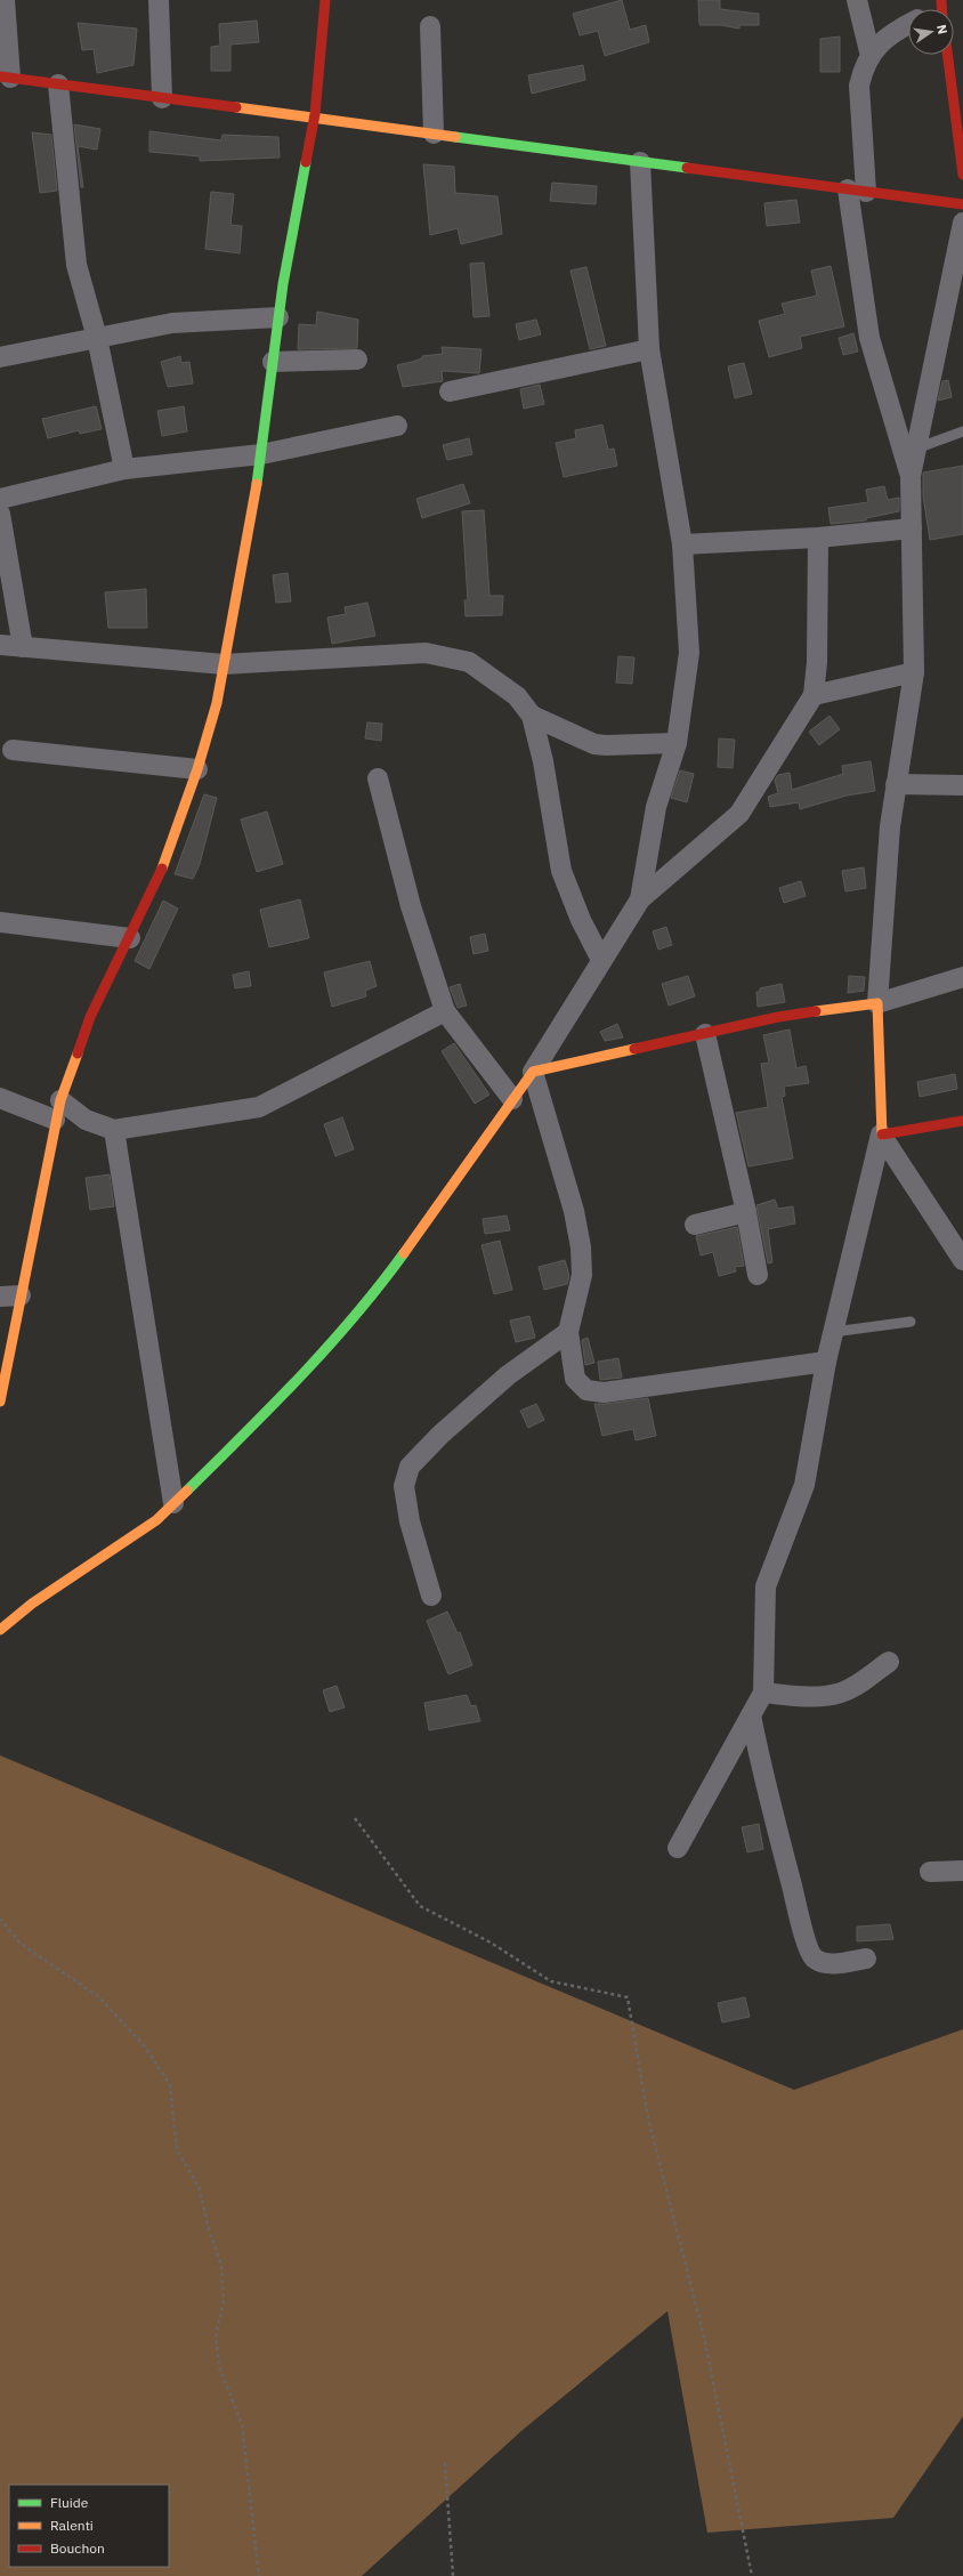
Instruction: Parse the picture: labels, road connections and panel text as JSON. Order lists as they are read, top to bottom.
{
  "legend": ["Fluide", "Ralenti", "Bouchon"],
  "north": "right"
}
